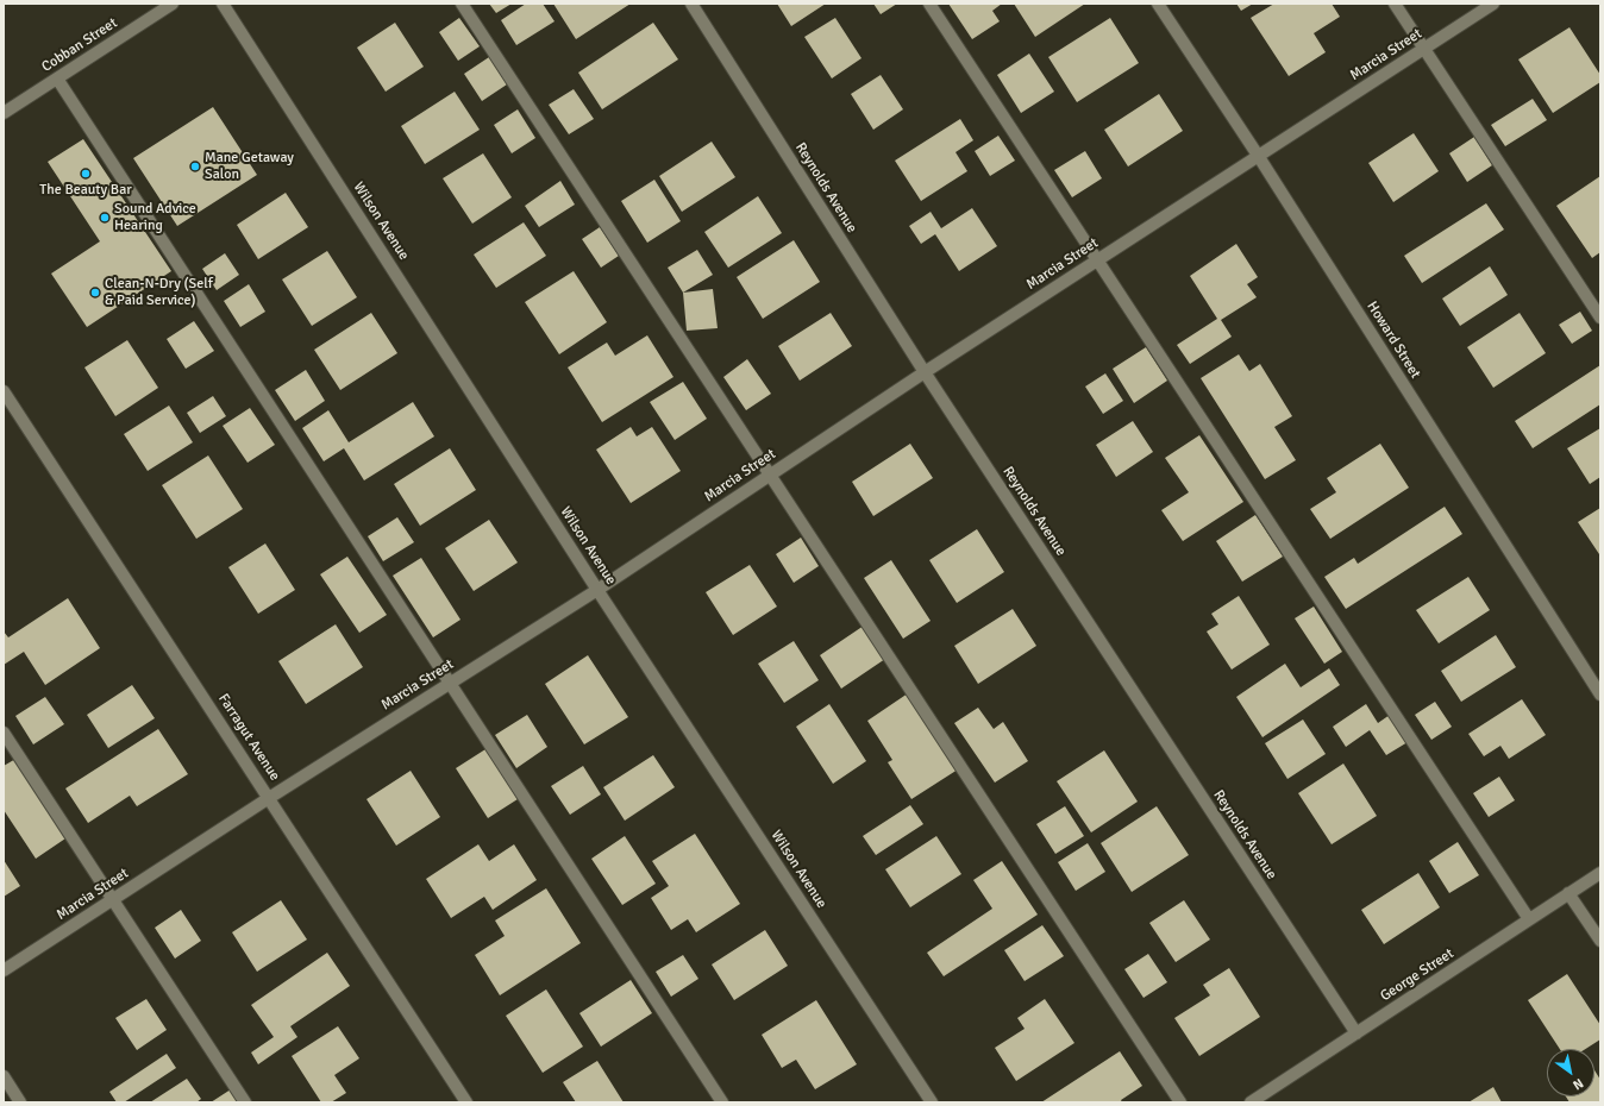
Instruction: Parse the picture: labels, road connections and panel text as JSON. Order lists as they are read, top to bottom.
{
  "streets": {
    "street": [
      "Cobban Street",
      "Marcia Street",
      "Reynolds Avenue",
      "Wilson Avenue",
      "Howard Street",
      "Farragut Avenue",
      "George Street"
    ]
  },
  "crossings": [
    ["Marcia Street", "Reynolds Avenue"],
    ["Marcia Street", "Wilson Avenue"],
    ["Marcia Street", "Howard Street"],
    ["Marcia Street", "Farragut Avenue"],
    ["Reynolds Avenue", "George Street"]
  ],
  "places": [
    "Mane Getaway Salon",
    "The Beauty Bar",
    "Sound Advice Hearing",
    "Clean-N-Dry (Self & Paid Service)"
  ],
  "north": "bottom right"
}
